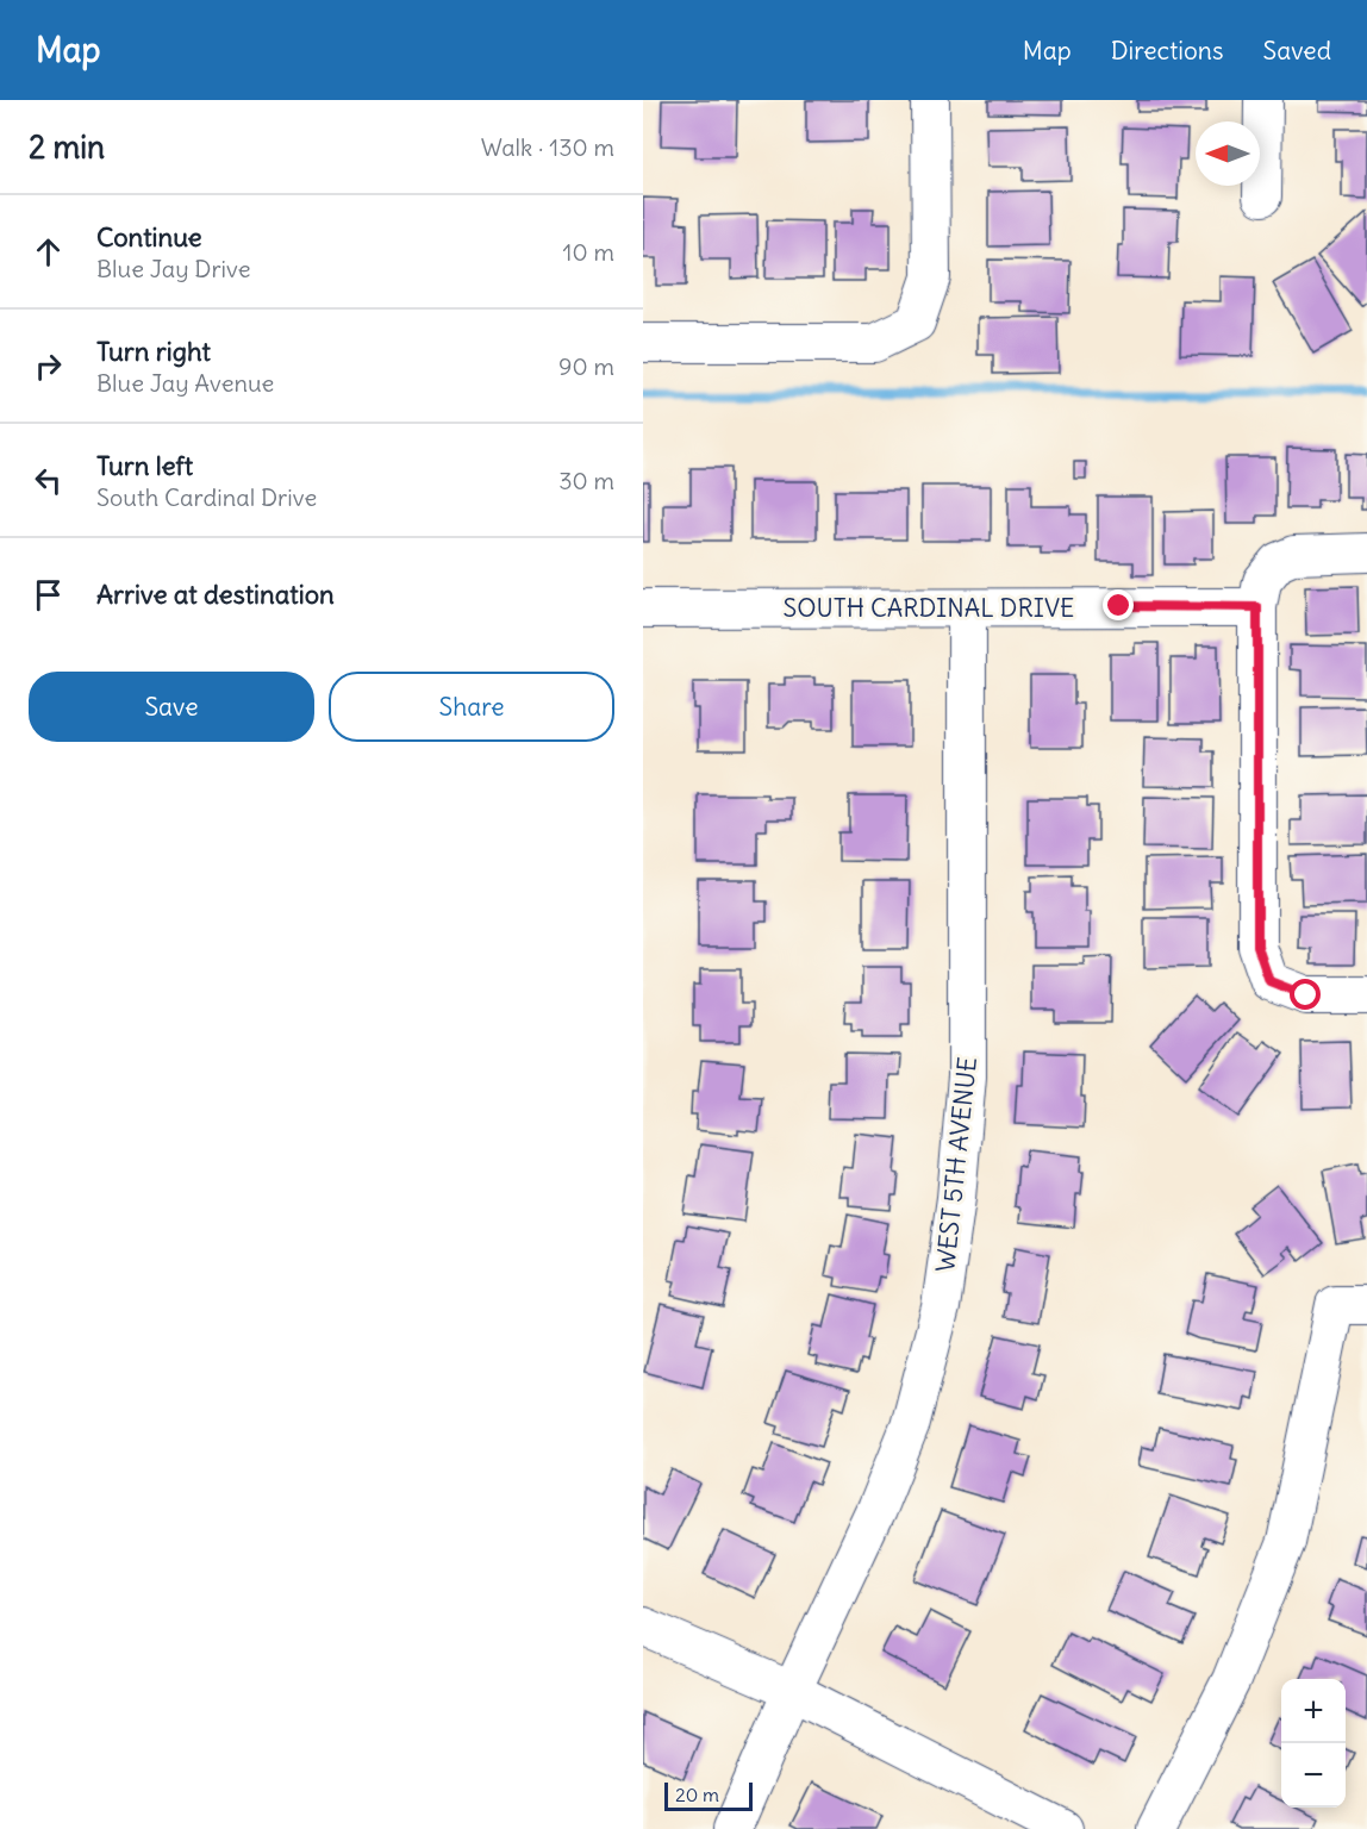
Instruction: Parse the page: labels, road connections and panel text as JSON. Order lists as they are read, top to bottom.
{
  "streets": {
    "street": ["SOUTH CARDINAL DRIVE", "WEST 5TH AVENUE"]
  },
  "crossings": [
    ["SOUTH CARDINAL DRIVE", "WEST 5TH AVENUE"]
  ],
  "scale_bar": "20 m",
  "north": "left",
  "page": {
    "header": "Map",
    "nav": ["Map", "Directions", "Saved"],
    "heading": ["2 min", "Walk · 130 m"],
    "list": [
      ["Continue", "Blue Jay Drive", "10 m"],
      ["Turn right", "Blue Jay Avenue", "90 m"],
      ["Turn left", "South Cardinal Drive", "30 m"],
      "Arrive at destination"
    ],
    "buttons": ["Save", "Share"],
    "map_buttons": ["+", "−"],
    "scale": "20 m"
  }
}
